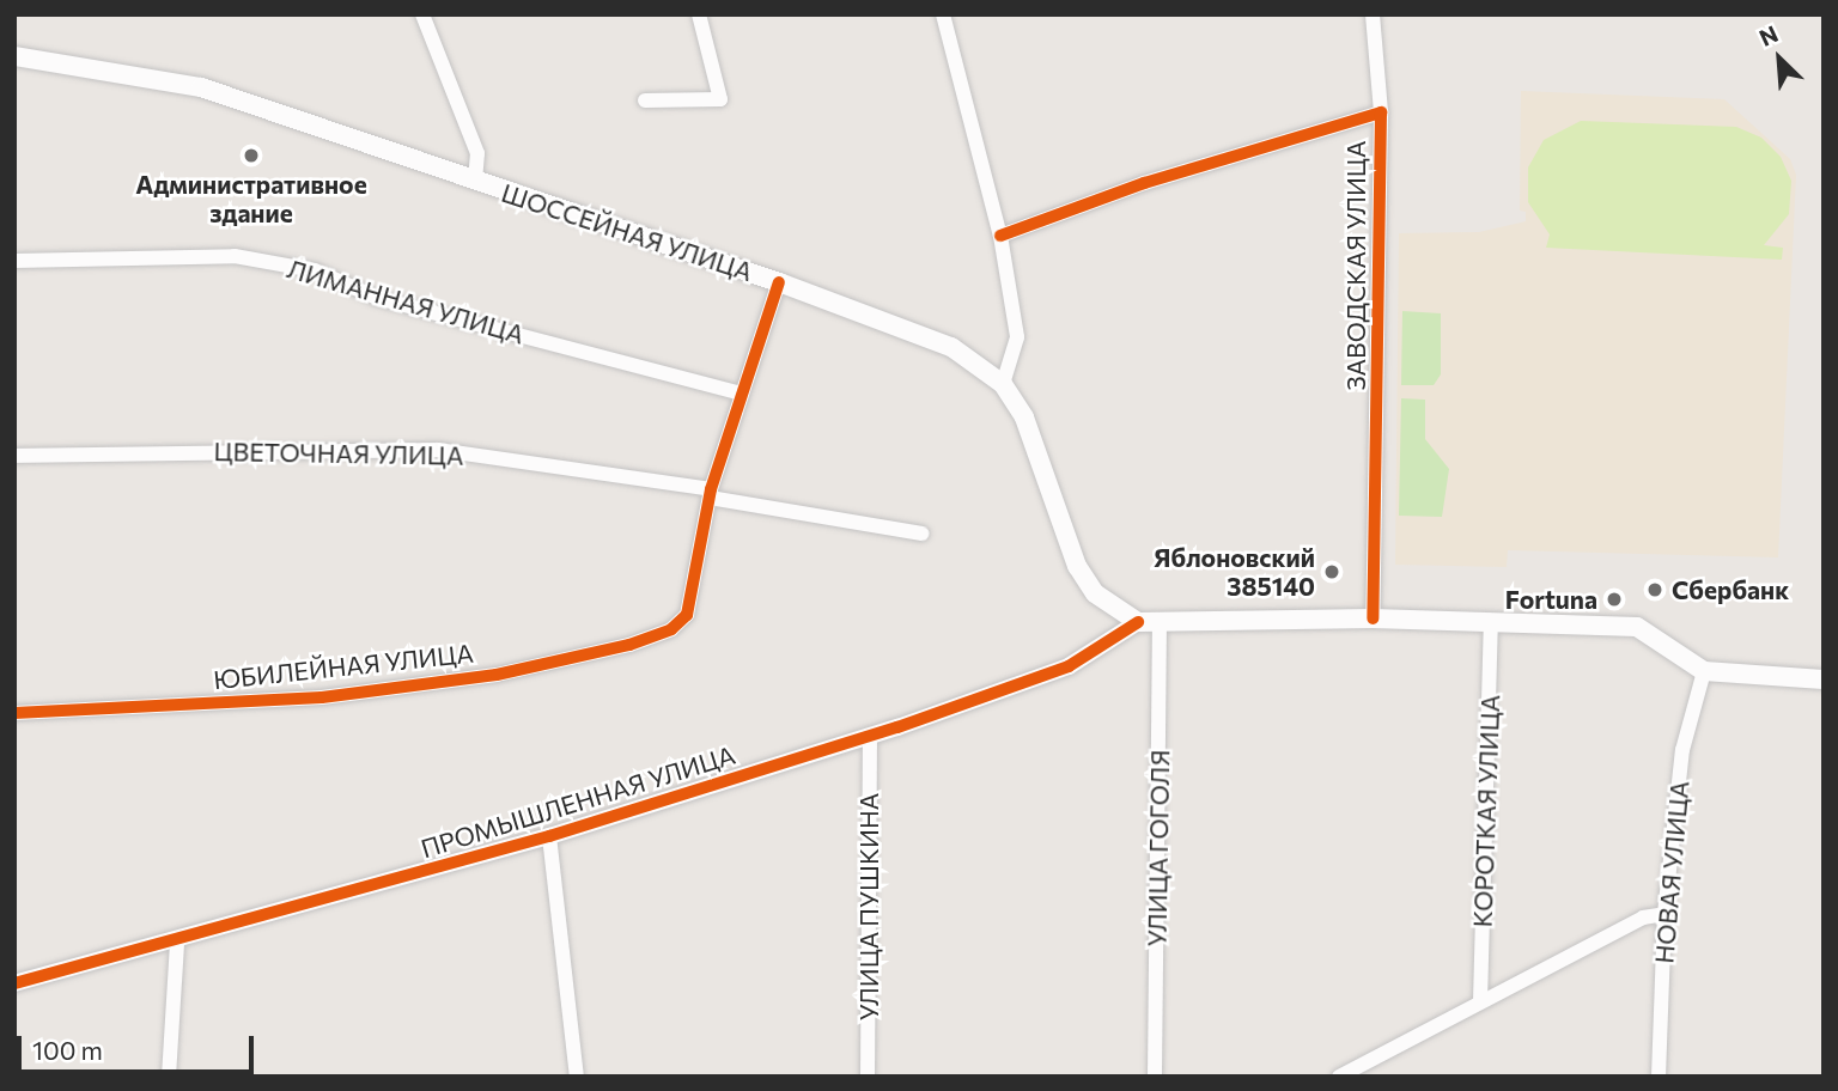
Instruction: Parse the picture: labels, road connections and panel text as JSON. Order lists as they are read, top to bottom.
{
  "streets": {
    "main road": ["ШОССЕЙНАЯ УЛИЦА", "ПРОМЫШЛЕННАЯ УЛИЦА"],
    "street": [
      "ЗАВОДСКАЯ УЛИЦА",
      "ЛИМАННАЯ УЛИЦА",
      "ЦВЕТОЧНАЯ УЛИЦА",
      "ЮБИЛЕЙНАЯ УЛИЦА",
      "КОРОТКАЯ УЛИЦА",
      "УЛИЦА ГОГОЛЯ",
      "НОВАЯ УЛИЦА",
      "УЛИЦА ПУШКИНА"
    ]
  },
  "crossings": [
    ["ШОССЕЙНАЯ УЛИЦА", "ПРОМЫШЛЕННАЯ УЛИЦА"],
    ["ЗАВОДСКАЯ УЛИЦА", "ПРОМЫШЛЕННАЯ УЛИЦА"],
    ["ЦВЕТОЧНАЯ УЛИЦА", "ЮБИЛЕЙНАЯ УЛИЦА"],
    ["ПРОМЫШЛЕННАЯ УЛИЦА", "КОРОТКАЯ УЛИЦА"],
    ["ПРОМЫШЛЕННАЯ УЛИЦА", "УЛИЦА ГОГОЛЯ"],
    ["ПРОМЫШЛЕННАЯ УЛИЦА", "НОВАЯ УЛИЦА"],
    ["ПРОМЫШЛЕННАЯ УЛИЦА", "УЛИЦА ПУШКИНА"]
  ],
  "places": [
    "Административное здание",
    "Яблоновский 385140",
    "Сбербанк",
    "Fortuna"
  ],
  "scale_bar": "100 m",
  "north": "top left"
}
